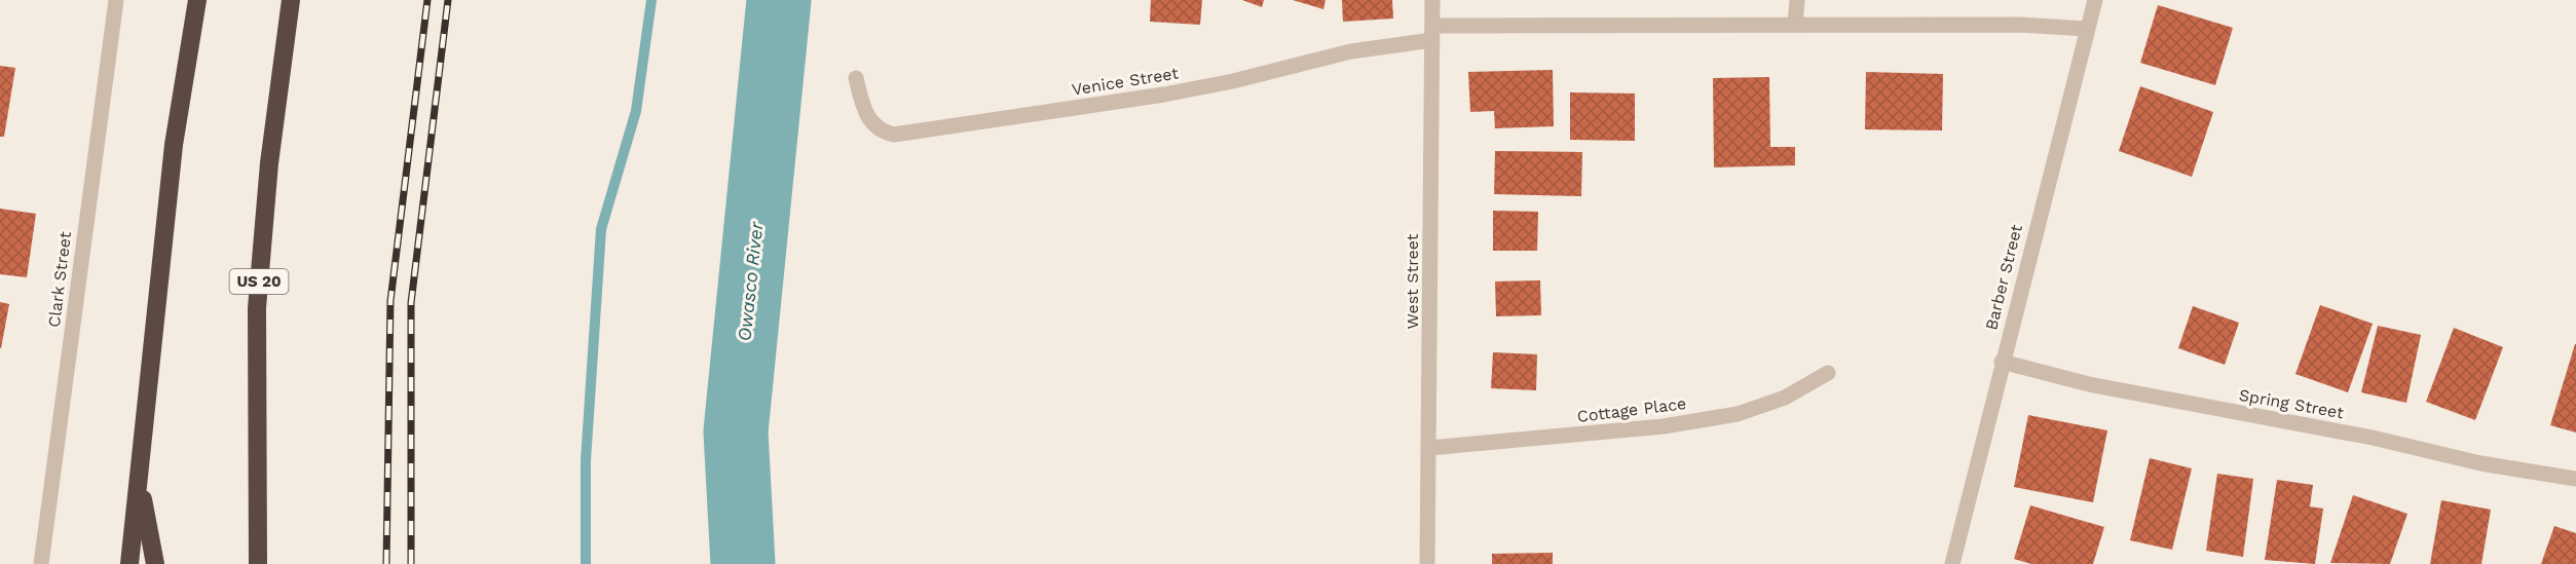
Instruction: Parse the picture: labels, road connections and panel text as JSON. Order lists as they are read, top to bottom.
{
  "streets": {
    "highway": ["US 20"],
    "street": [
      "Venice Street",
      "Barber Street",
      "Clark Street",
      "West Street",
      "Spring Street",
      "Cottage Place"
    ]
  },
  "crossings": [
    ["Venice Street", "Barber Street"],
    ["Venice Street", "West Street"],
    ["Barber Street", "Spring Street"],
    ["West Street", "Cottage Place"]
  ],
  "water": ["Owasco River"]
}
